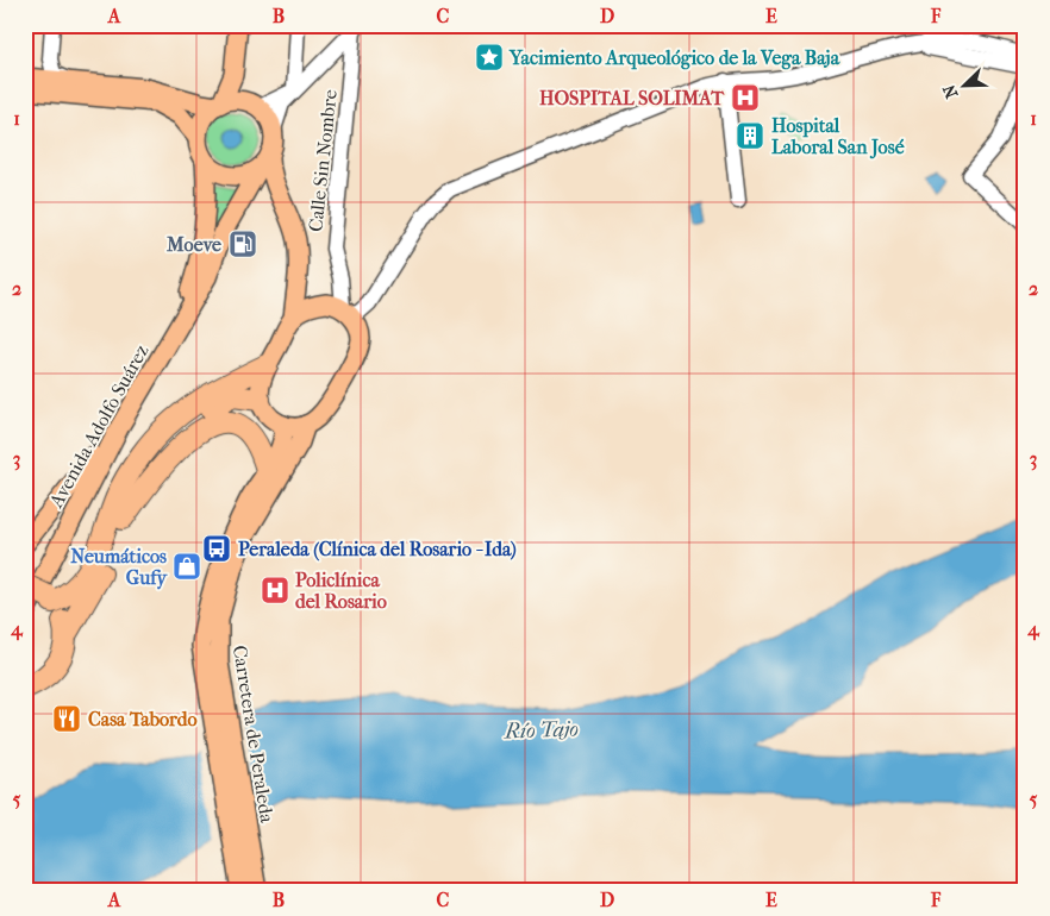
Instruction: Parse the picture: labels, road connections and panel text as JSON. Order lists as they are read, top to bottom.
{
  "streets": {
    "main road": ["Avenida Adolfo Suárez", "Carretera de Peraleda"],
    "street": ["Calle Sin Nombre"]
  },
  "crossings": [
    ["Calle Sin Nombre", "Carretera de Peraleda"]
  ],
  "water": ["Río Tajo"],
  "places": {
    "place": ["Yacimiento Arqueológico de la Vega Baja"],
    "hospital": ["HOSPITAL SOLIMAT", "Policlínica del Rosario"],
    "building": ["Hospital Laboral San José"],
    "fuel station": ["Moeve"],
    "bus stop": ["Peraleda (Clínica del Rosario - Ida)"],
    "shop": ["Neumáticos Gufy"],
    "restaurant": ["Casa Tabordo"]
  },
  "north": "bottom left",
  "grid": {
    "columns": [
      "A",
      "B",
      "C",
      "D",
      "E",
      "F"
    ],
    "rows": [
      "1",
      "2",
      "3",
      "4",
      "5"
    ]
  }
}
